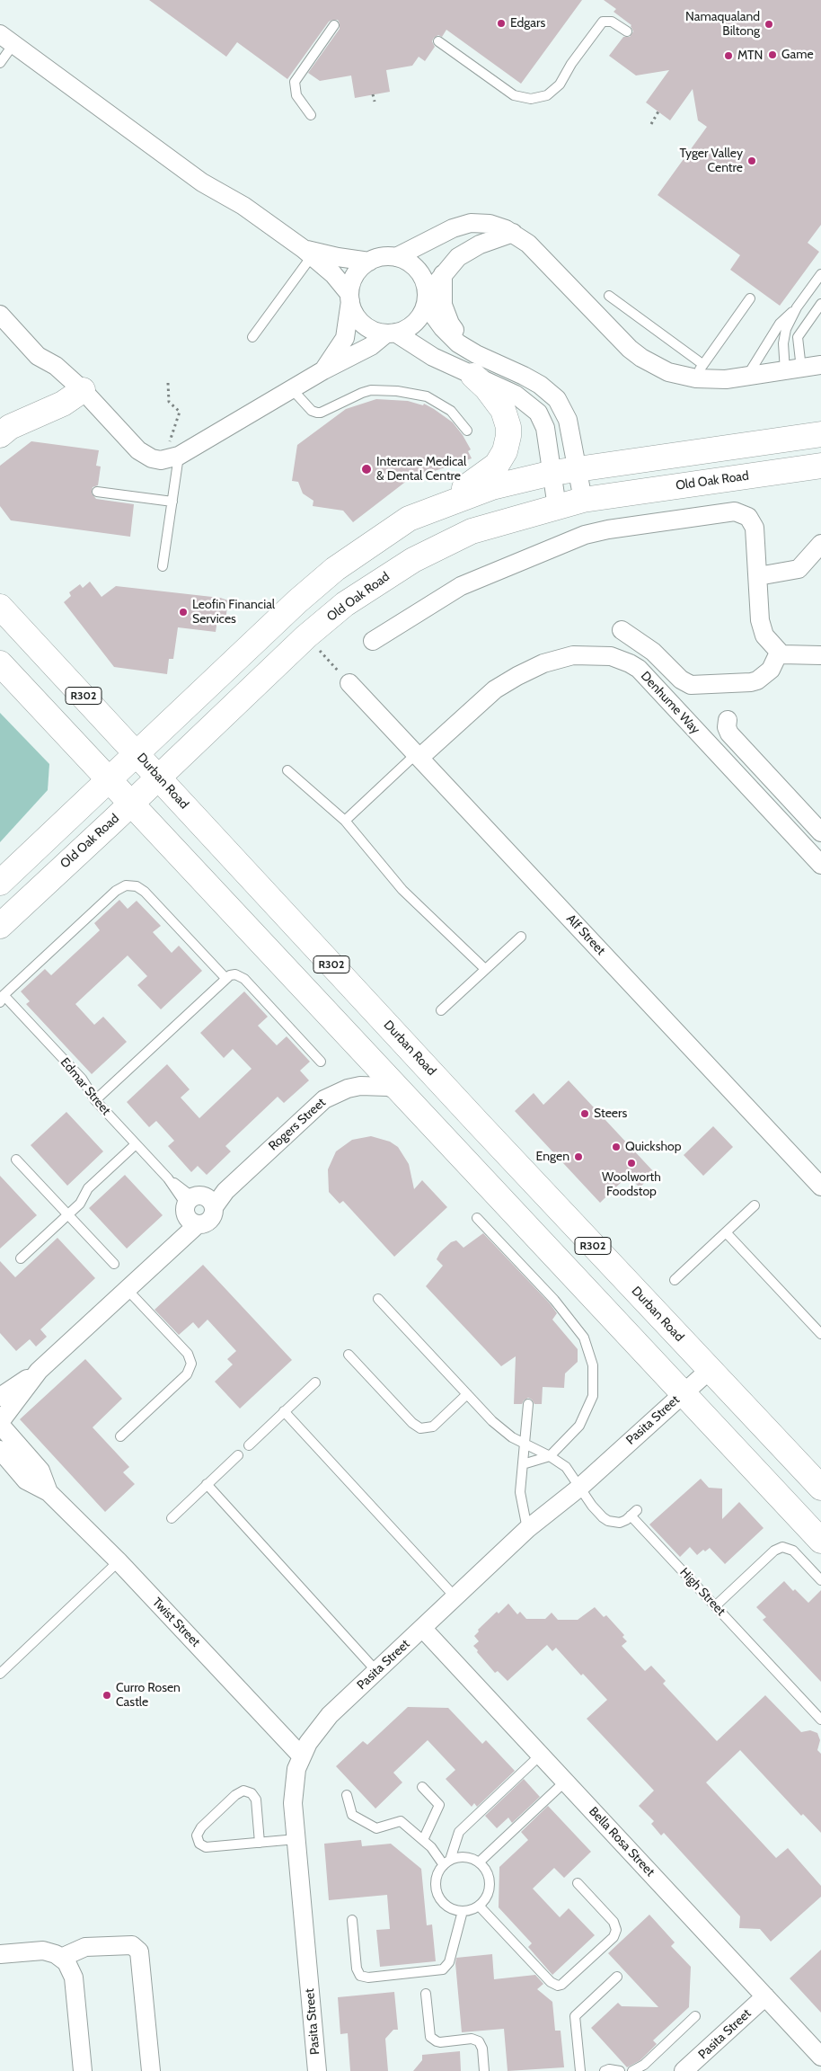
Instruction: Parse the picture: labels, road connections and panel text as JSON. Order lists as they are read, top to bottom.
{
  "streets": {
    "main road": ["Old Oak Road", "R302", "Durban Road"],
    "street": [
      "Denhume Way",
      "Alf Street",
      "Rogers Street",
      "Pasita Street",
      "Twist Street",
      "Bella Rosa Street"
    ],
    "lane": ["Edmar Street", "High Street"]
  },
  "crossings": [
    ["Old Oak Road", "R302"],
    ["Old Oak Road", "Durban Road"],
    ["R302", "Rogers Street"],
    ["R302", "Pasita Street"],
    ["Denhume Way", "Alf Street"],
    ["Durban Road", "Pasita Street"],
    ["Edmar Street", "Rogers Street"],
    ["Pasita Street", "High Street"],
    ["Pasita Street", "Twist Street"],
    ["Pasita Street", "Bella Rosa Street"]
  ],
  "places": [
    "Edgars",
    "Namaqualand Biltong",
    "Game",
    "MTN",
    "Tyger Valley Centre",
    "Intercare Medical & Dental Centre",
    "Leofin Financial Services",
    "Steers",
    "Quickshop",
    "Engen",
    "Woolworth Foodstop",
    "Curro Rosen Castle"
  ]
}
